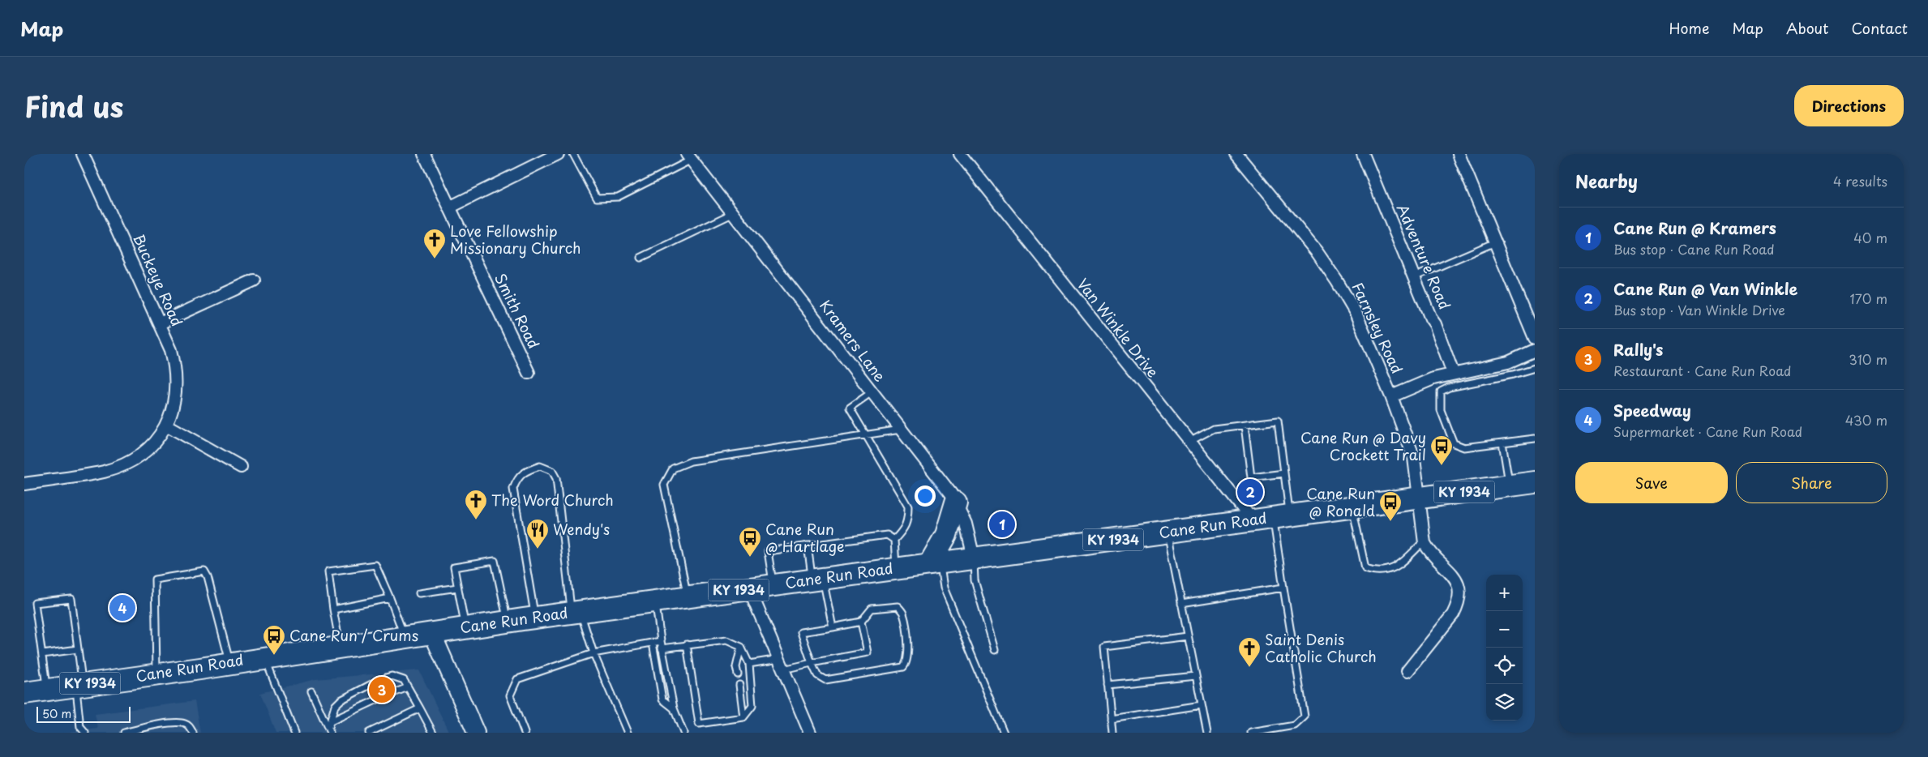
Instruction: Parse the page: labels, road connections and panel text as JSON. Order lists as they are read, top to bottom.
{
  "streets": {
    "highway": ["KY 1934", "Cane Run Road"],
    "street": [
      "Adventure Road",
      "Buckeye Road",
      "Smith Road",
      "Van Winkle Drive",
      "Farnsley Road",
      "Kramers Lane"
    ]
  },
  "crossings": [
    ["Van Winkle Drive", "Cane Run Road"],
    ["Farnsley Road", "Cane Run Road"],
    ["Kramers Lane", "Cane Run Road"]
  ],
  "places": {
    "church": ["Love Fellowship Missionary Church", "The Word Church", "Saint Denis Catholic Church"],
    "bus stop": [
      "Cane Run @ Davy Crockett Trail",
      "Cane Run @ Ronald",
      "Cane Run @ Hartlage",
      "Cane Run / Crums"
    ],
    "restaurant": ["Wendy's"]
  },
  "scale_bar": "50 m",
  "page": {
    "header": "Map",
    "nav": [
      "Home",
      "Map",
      "About",
      "Contact"
    ],
    "title": "Find us",
    "buttons": [
      "Directions",
      ["Save", "Share"]
    ],
    "heading": ["Nearby", "4 results"],
    "list": [
      {
        "mark": "1",
        "name": "Cane Run @ Kramers",
        "note": "Bus stop · Cane Run Road",
        "value": "40 m"
      },
      {
        "mark": "2",
        "name": "Cane Run @ Van Winkle",
        "note": "Bus stop · Van Winkle Drive",
        "value": "170 m"
      },
      {
        "mark": "3",
        "name": "Rally's",
        "note": "Restaurant · Cane Run Road",
        "value": "310 m"
      },
      {
        "mark": "4",
        "name": "Speedway",
        "note": "Supermarket · Cane Run Road",
        "value": "430 m"
      }
    ],
    "pins": [
      "2",
      "1",
      "4",
      "3"
    ],
    "map_buttons": ["+", "−"],
    "scale": "50 m"
  }
}
